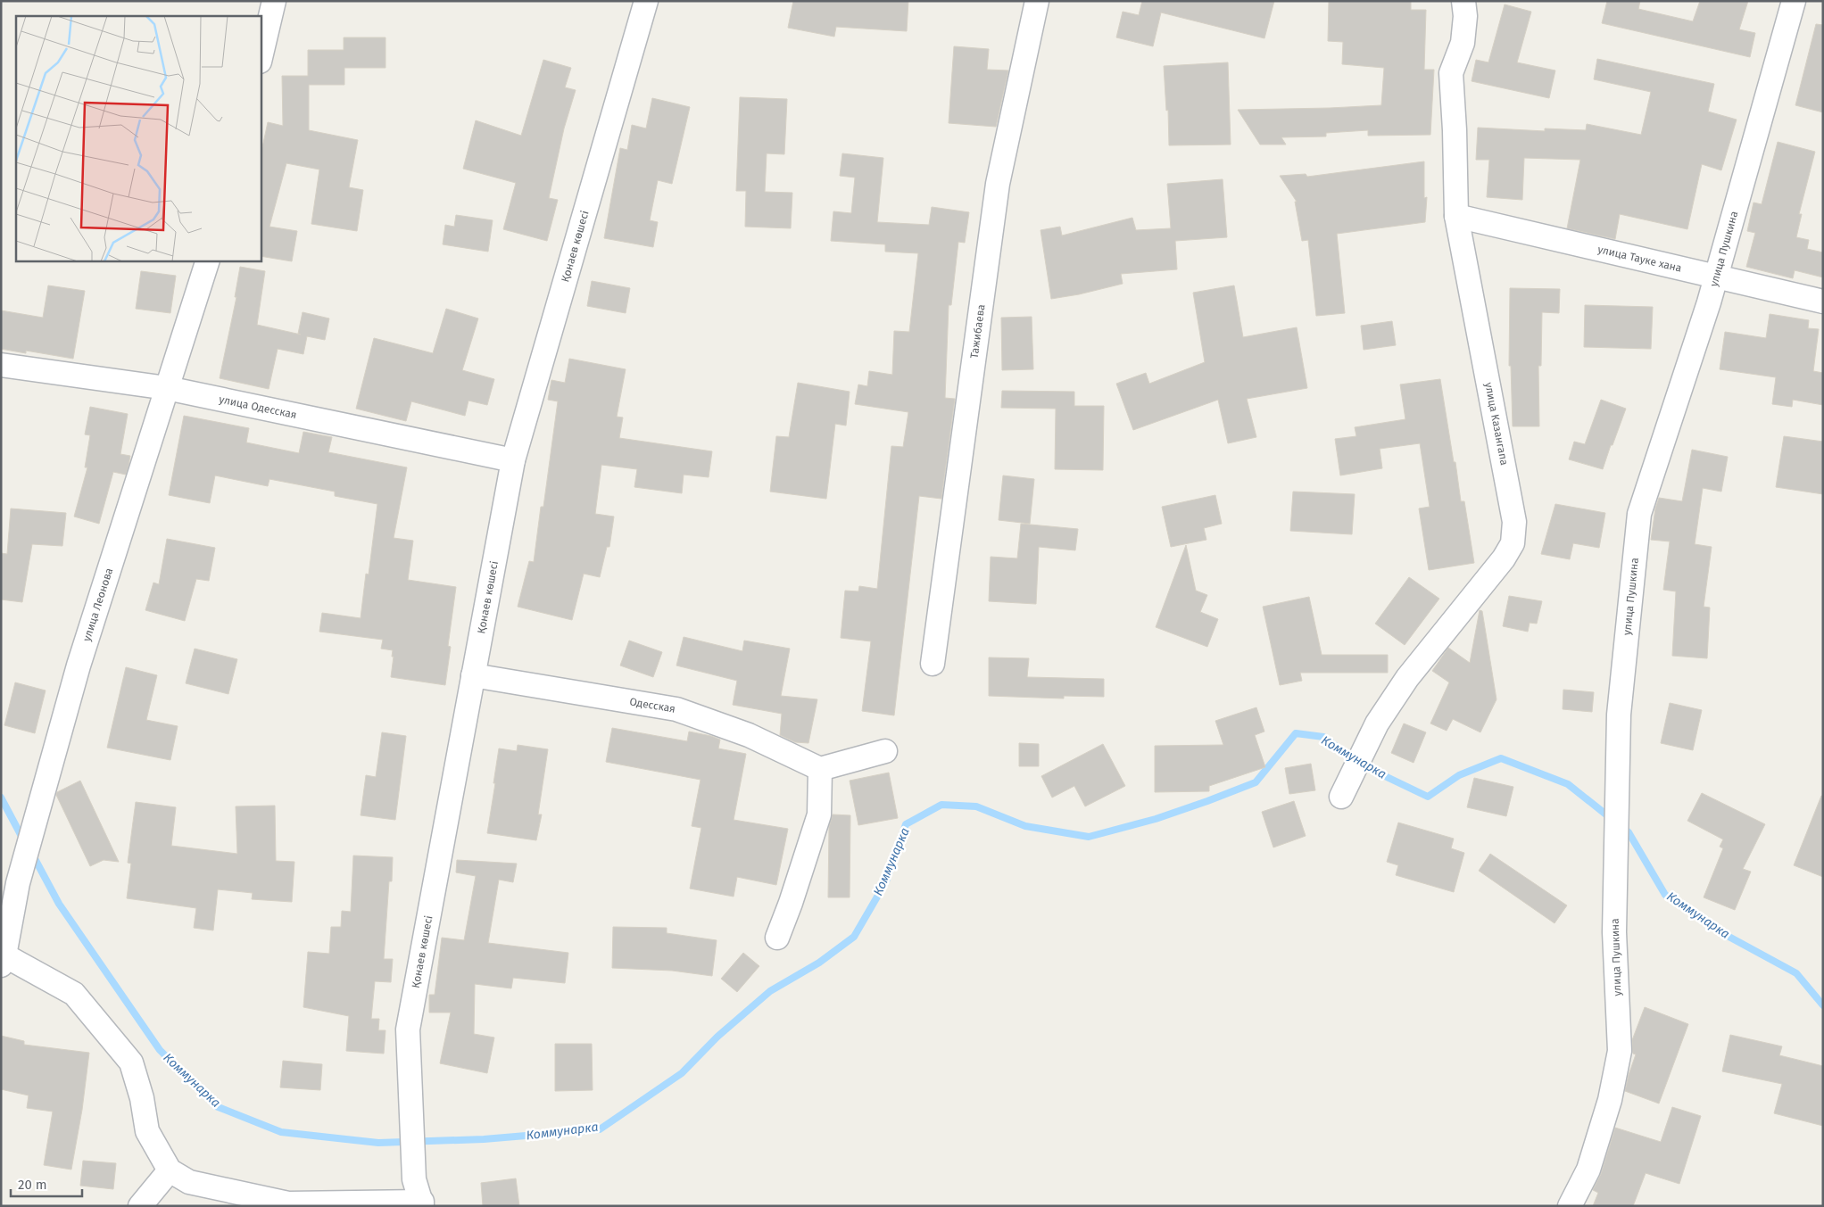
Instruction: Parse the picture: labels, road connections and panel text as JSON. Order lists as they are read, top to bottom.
{
  "streets": {
    "street": [
      "Қонаев көшесі",
      "улица Пушкина",
      "улица Тауке хана",
      "Тажибаева",
      "улица Одесская",
      "улица Казангапа",
      "улица Леонова",
      "Одесская"
    ]
  },
  "crossings": [
    ["Қонаев көшесі", "улица Одесская"],
    ["Қонаев көшесі", "Одесская"],
    ["улица Пушкина", "улица Тауке хана"],
    ["улица Тауке хана", "улица Казангапа"],
    ["улица Одесская", "улица Леонова"]
  ],
  "water": ["Коммунарка"],
  "scale_bar": "20 m"
}
